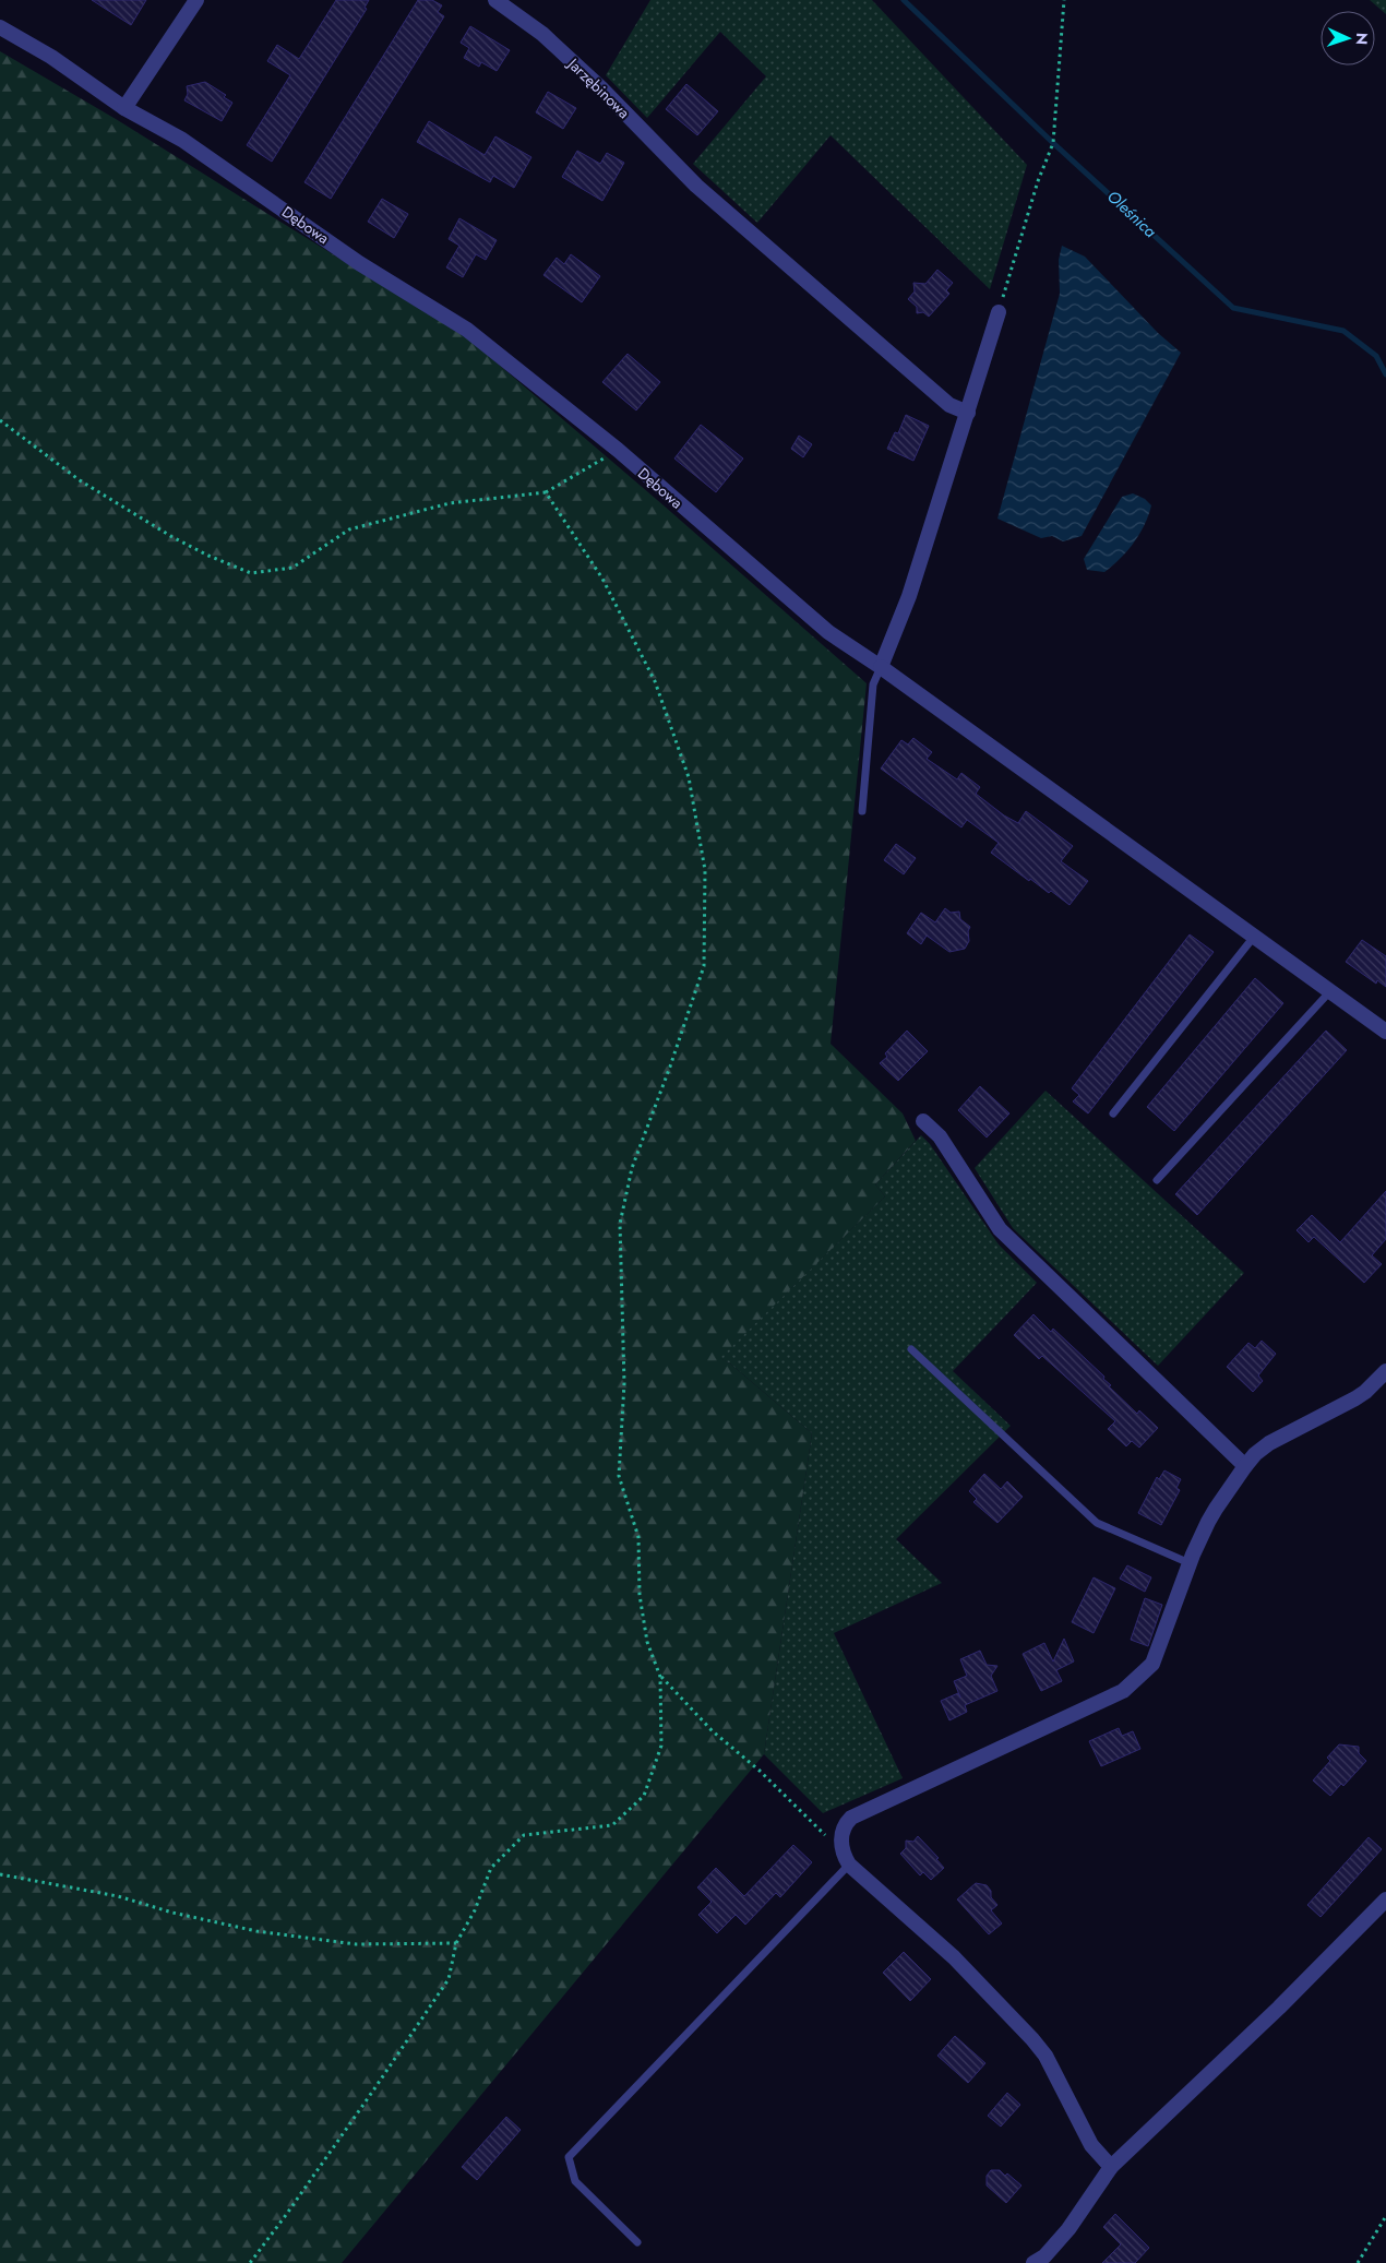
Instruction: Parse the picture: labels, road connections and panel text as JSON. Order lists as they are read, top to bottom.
{
  "streets": {
    "street": ["Jarzębinowa", "Dębowa"]
  },
  "water": ["Oleśnica"],
  "north": "right"
}
